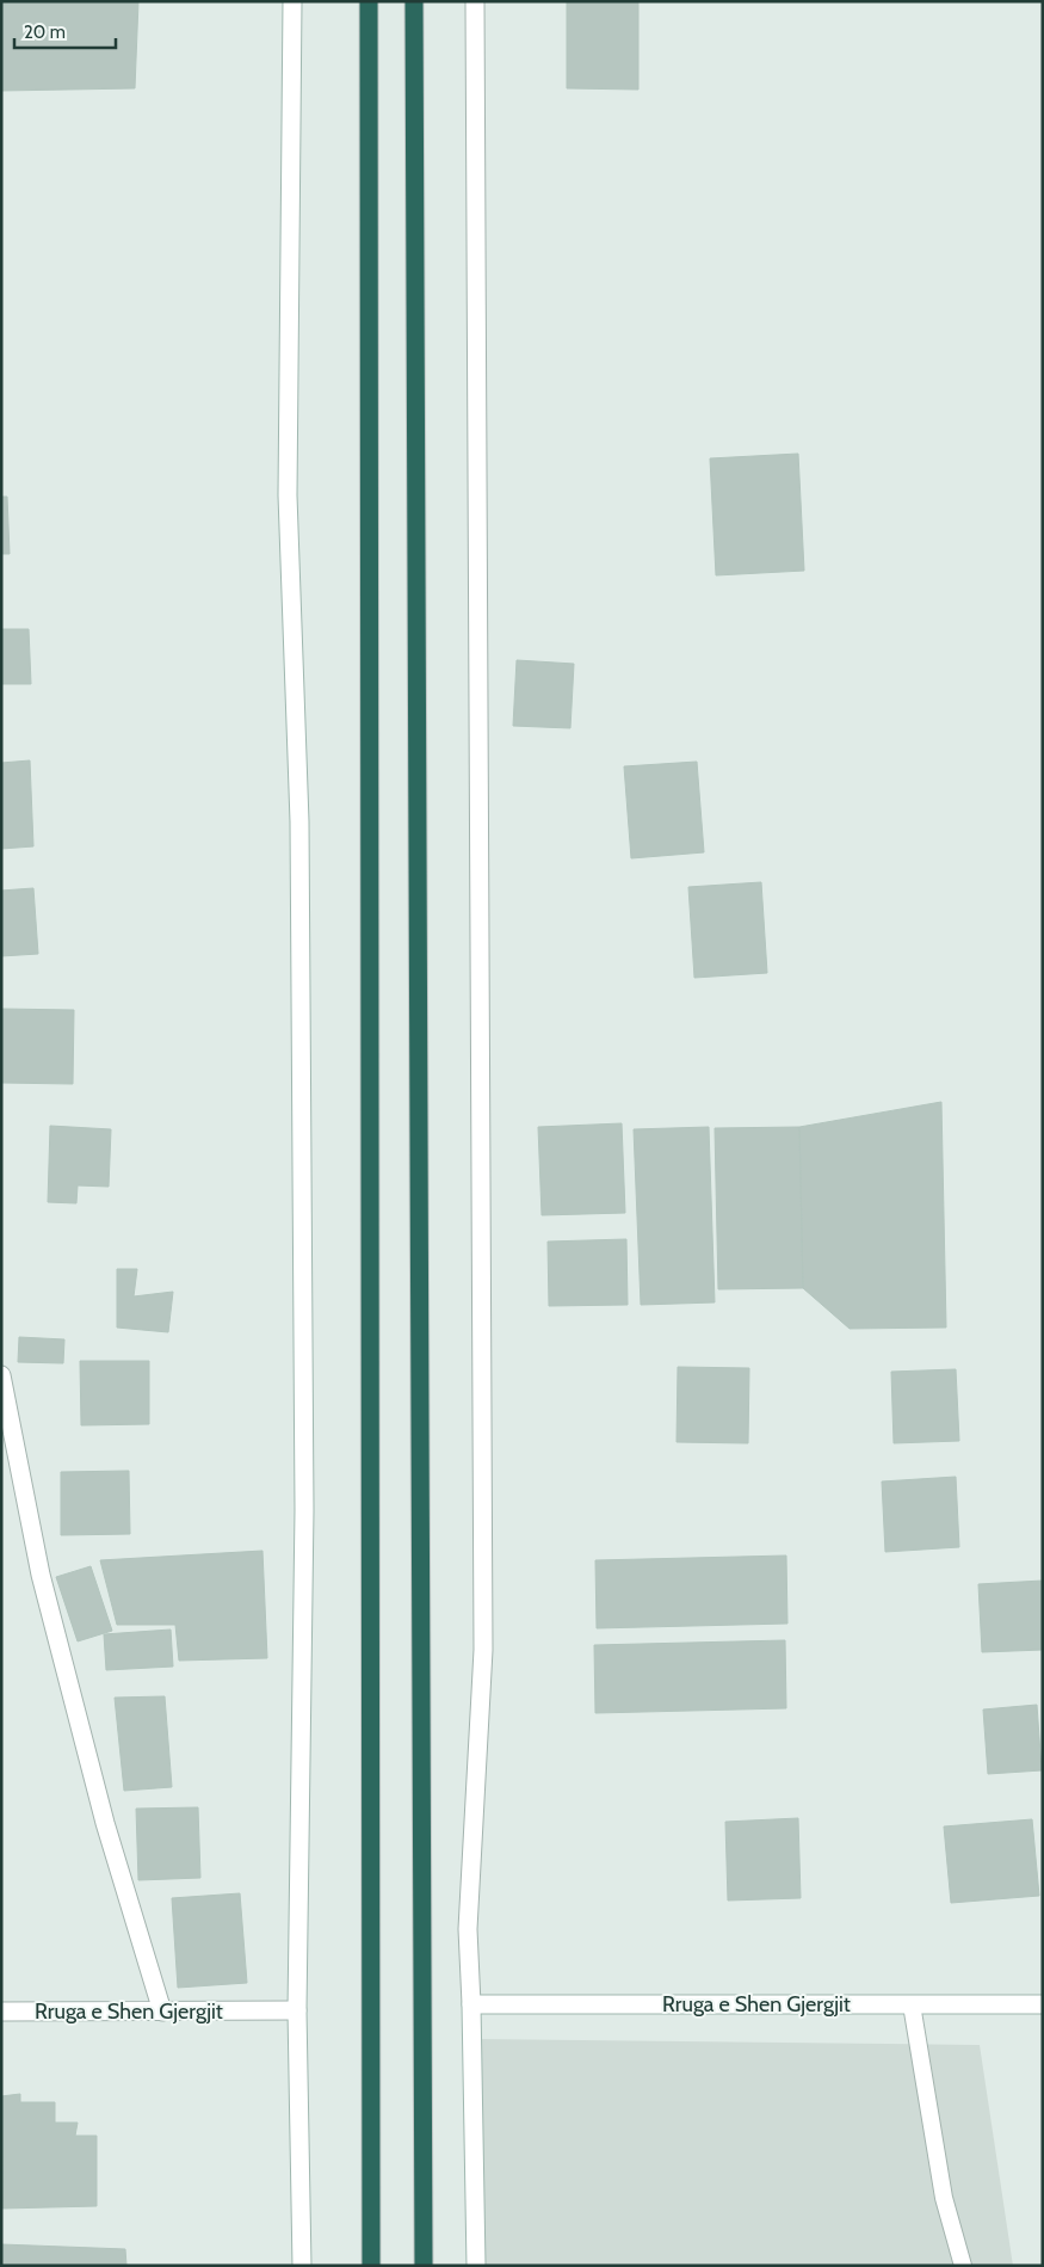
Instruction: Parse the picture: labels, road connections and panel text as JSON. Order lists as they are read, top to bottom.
{
  "streets": {
    "street": ["Rruga e Shen Gjergjit"]
  },
  "scale_bar": "20 m"
}
